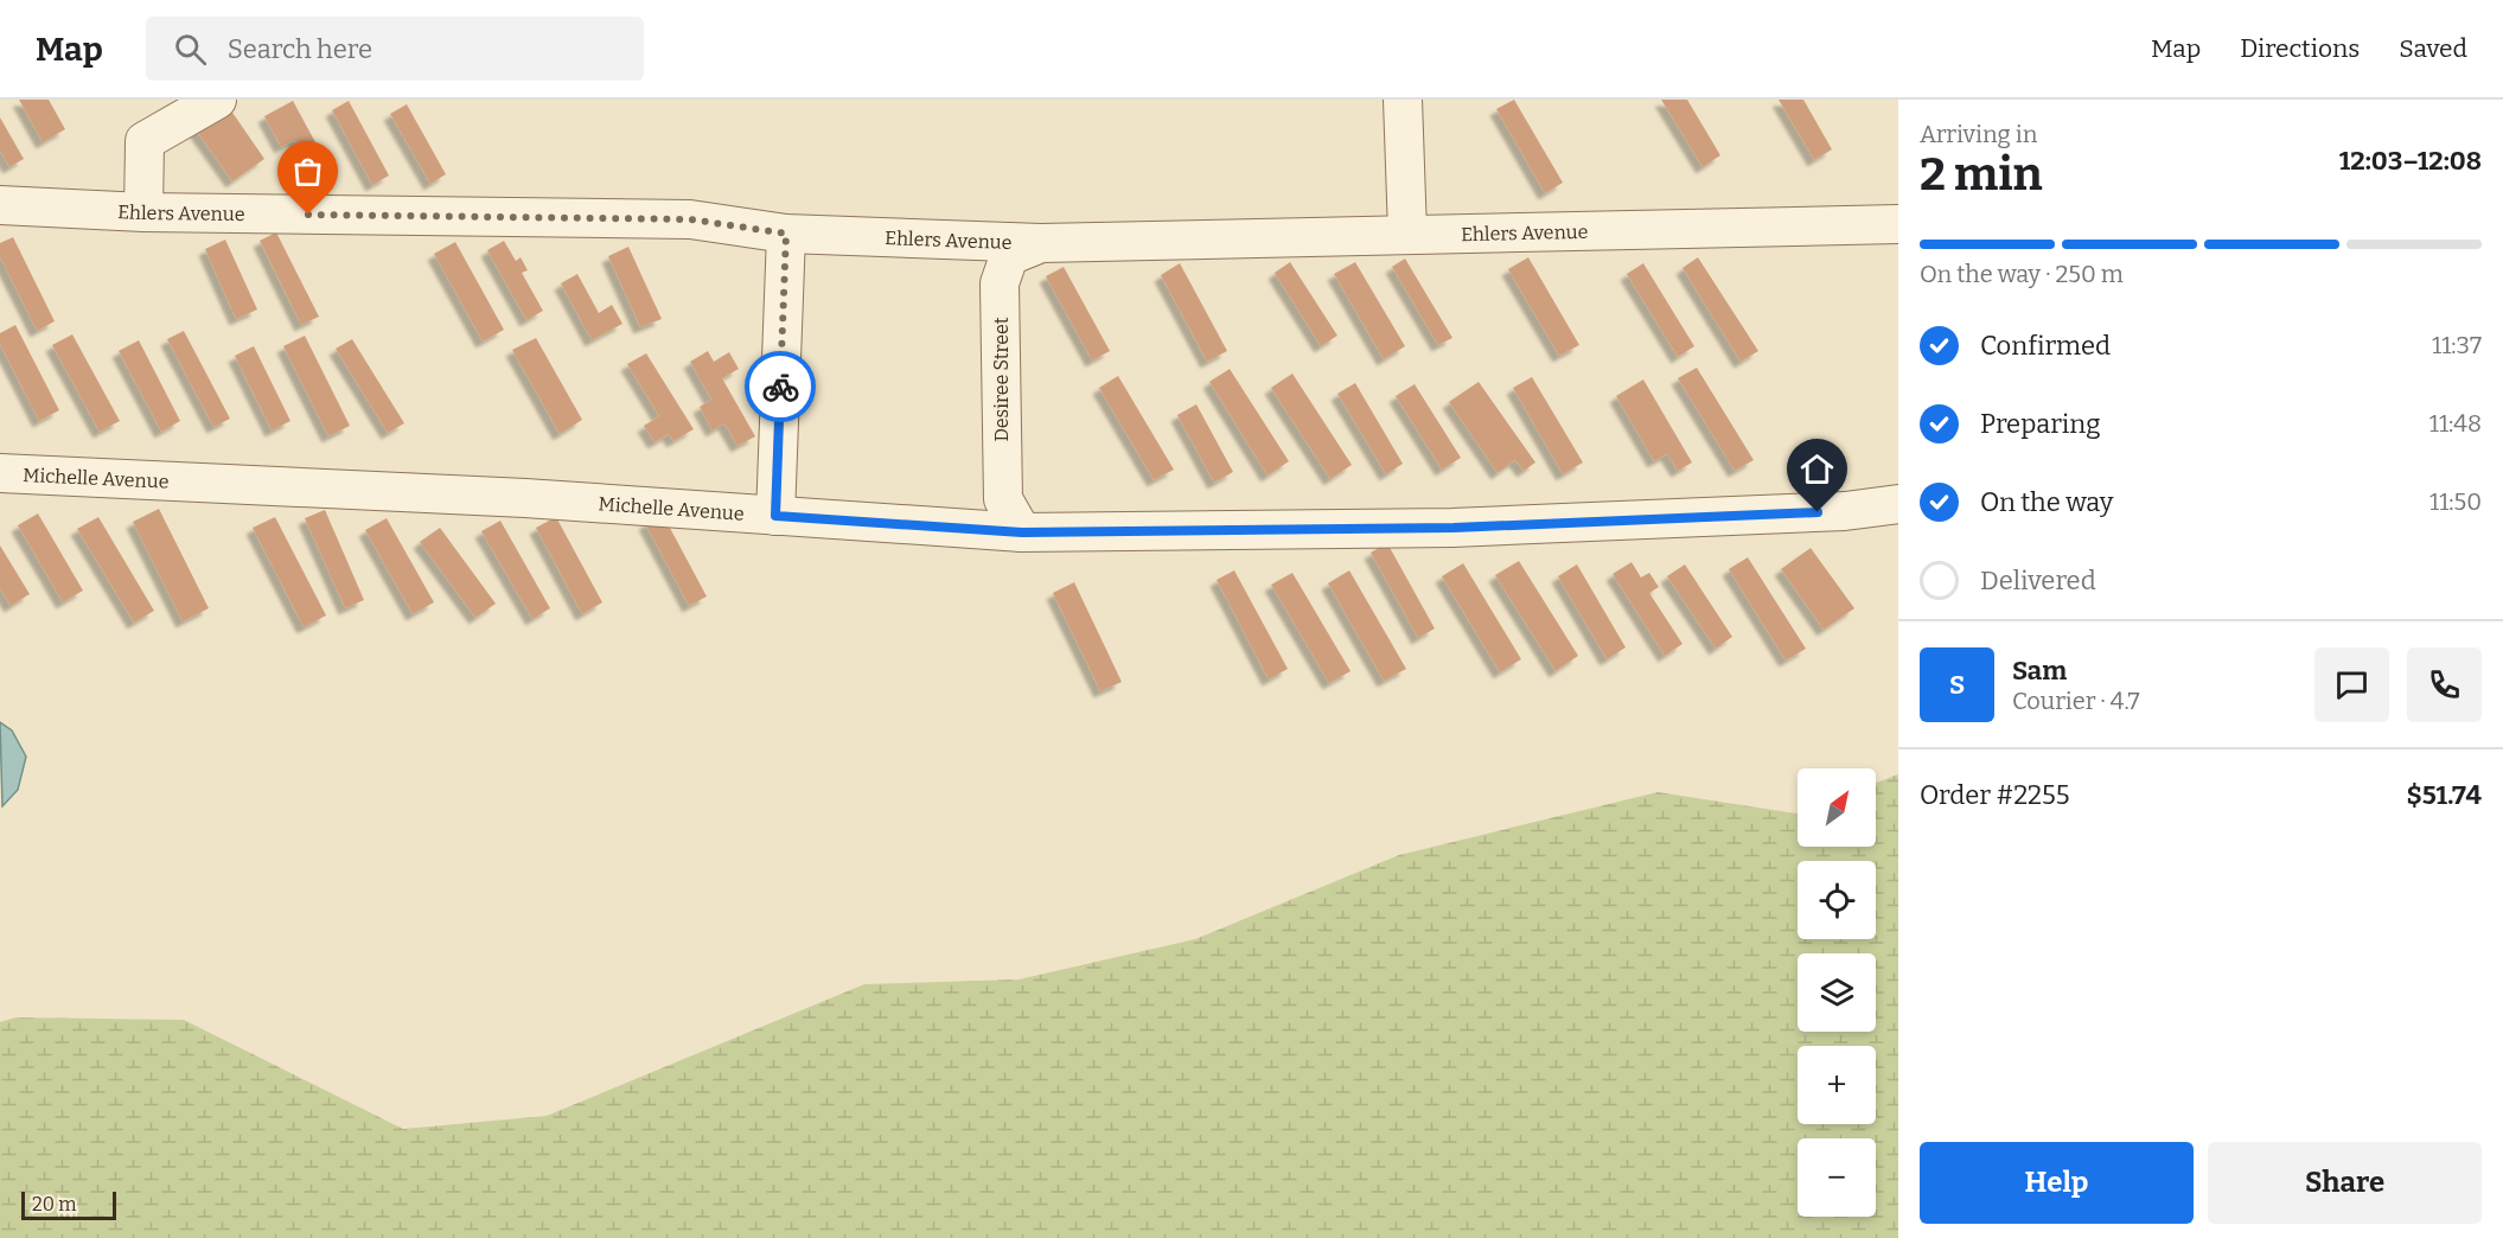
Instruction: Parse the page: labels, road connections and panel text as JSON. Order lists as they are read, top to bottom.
{
  "streets": {
    "street": ["Ehlers Avenue", "Desiree Street", "Michelle Avenue"]
  },
  "crossings": [
    ["Ehlers Avenue", "Desiree Street"],
    ["Desiree Street", "Michelle Avenue"]
  ],
  "scale_bar": "20 m",
  "north": "top right",
  "page": {
    "header": "Map",
    "search": "Search here",
    "nav": ["Map", "Directions", "Saved"],
    "heading": ["2 min", "Arriving in", "12:03–12:08"],
    "panel": [
      "Sam",
      "Courier · 4.7",
      "Order #2255",
      "$51.74"
    ],
    "bar": "On the way · 250 m",
    "list": [
      ["Confirmed", "11:37"],
      ["Preparing", "11:48"],
      ["On the way", "11:50"],
      "Delivered"
    ],
    "round": "S",
    "map_buttons": ["+", "−"],
    "buttons": ["Help", "Share"],
    "scale": "20 m"
  }
}
